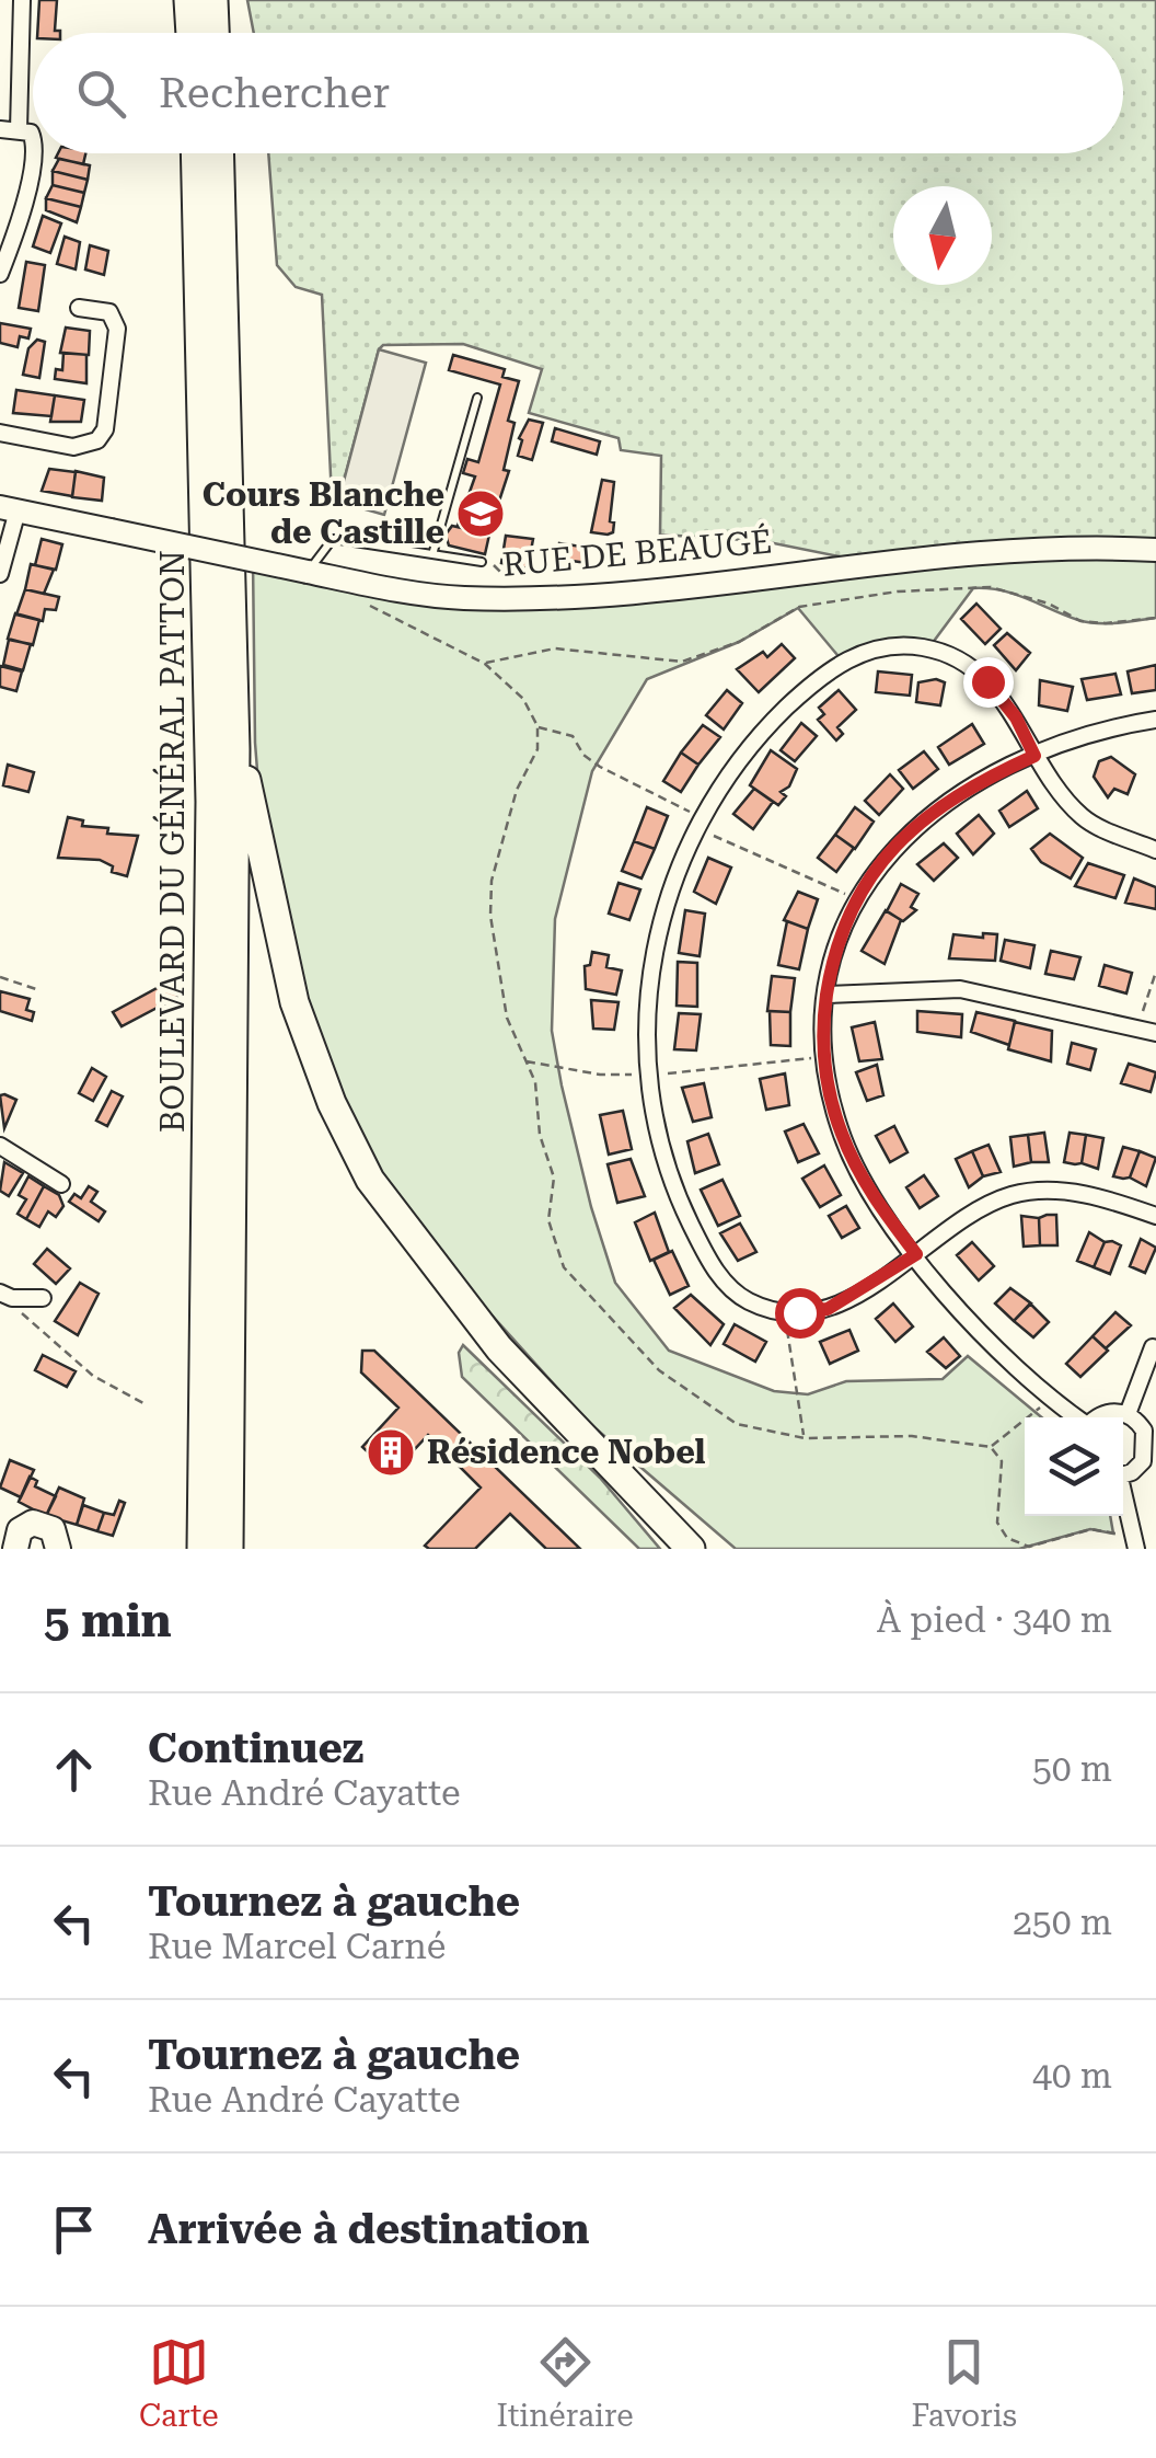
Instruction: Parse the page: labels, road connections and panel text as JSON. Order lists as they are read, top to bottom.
{
  "streets": {
    "highway": ["BOULEVARD DU GÉNÉRAL PATTON"],
    "street": ["RUE DE BEAUGÉ"]
  },
  "places": {
    "school or university": ["Cours Blanche de Castille"],
    "building": ["Résidence Nobel"]
  },
  "north": "bottom",
  "page": {
    "search": "Rechercher",
    "heading": ["5 min", "À pied · 340 m"],
    "list": [
      ["Continuez", "Rue André Cayatte", "50 m"],
      ["Tournez à gauche", "Rue Marcel Carné", "250 m"],
      ["Tournez à gauche", "Rue André Cayatte", "40 m"],
      "Arrivée à destination"
    ],
    "nav": ["Carte", "Itinéraire", "Favoris"]
  }
}
